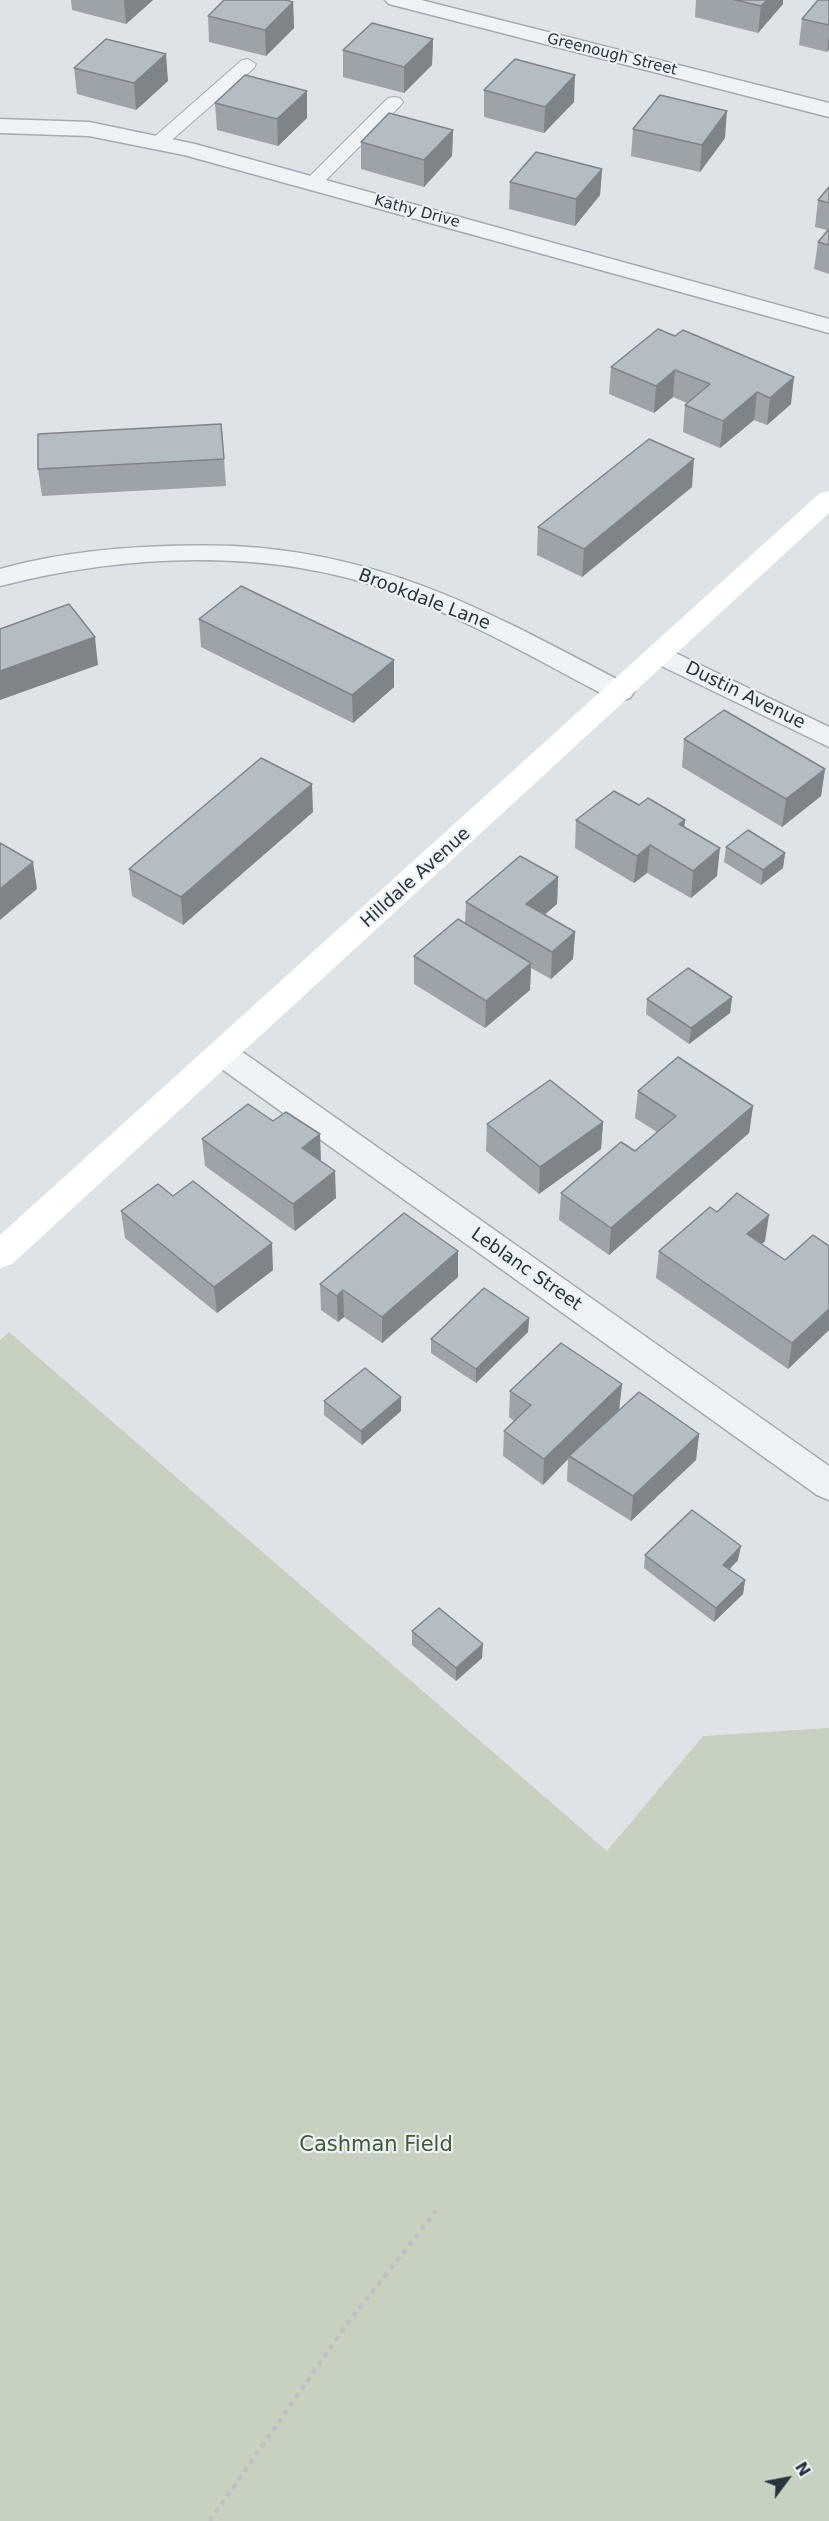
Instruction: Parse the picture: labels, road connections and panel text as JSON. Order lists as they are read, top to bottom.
{
  "streets": {
    "main road": ["Hilldale Avenue"],
    "street": [
      "Greenough Street",
      "Kathy Drive",
      "Brookdale Lane",
      "Dustin Avenue",
      "Leblanc Street"
    ]
  },
  "crossings": [
    ["Brookdale Lane", "Hilldale Avenue"],
    ["Dustin Avenue", "Hilldale Avenue"],
    ["Hilldale Avenue", "Leblanc Street"]
  ],
  "parks": ["Cashman Field"],
  "north": "top right"
}
